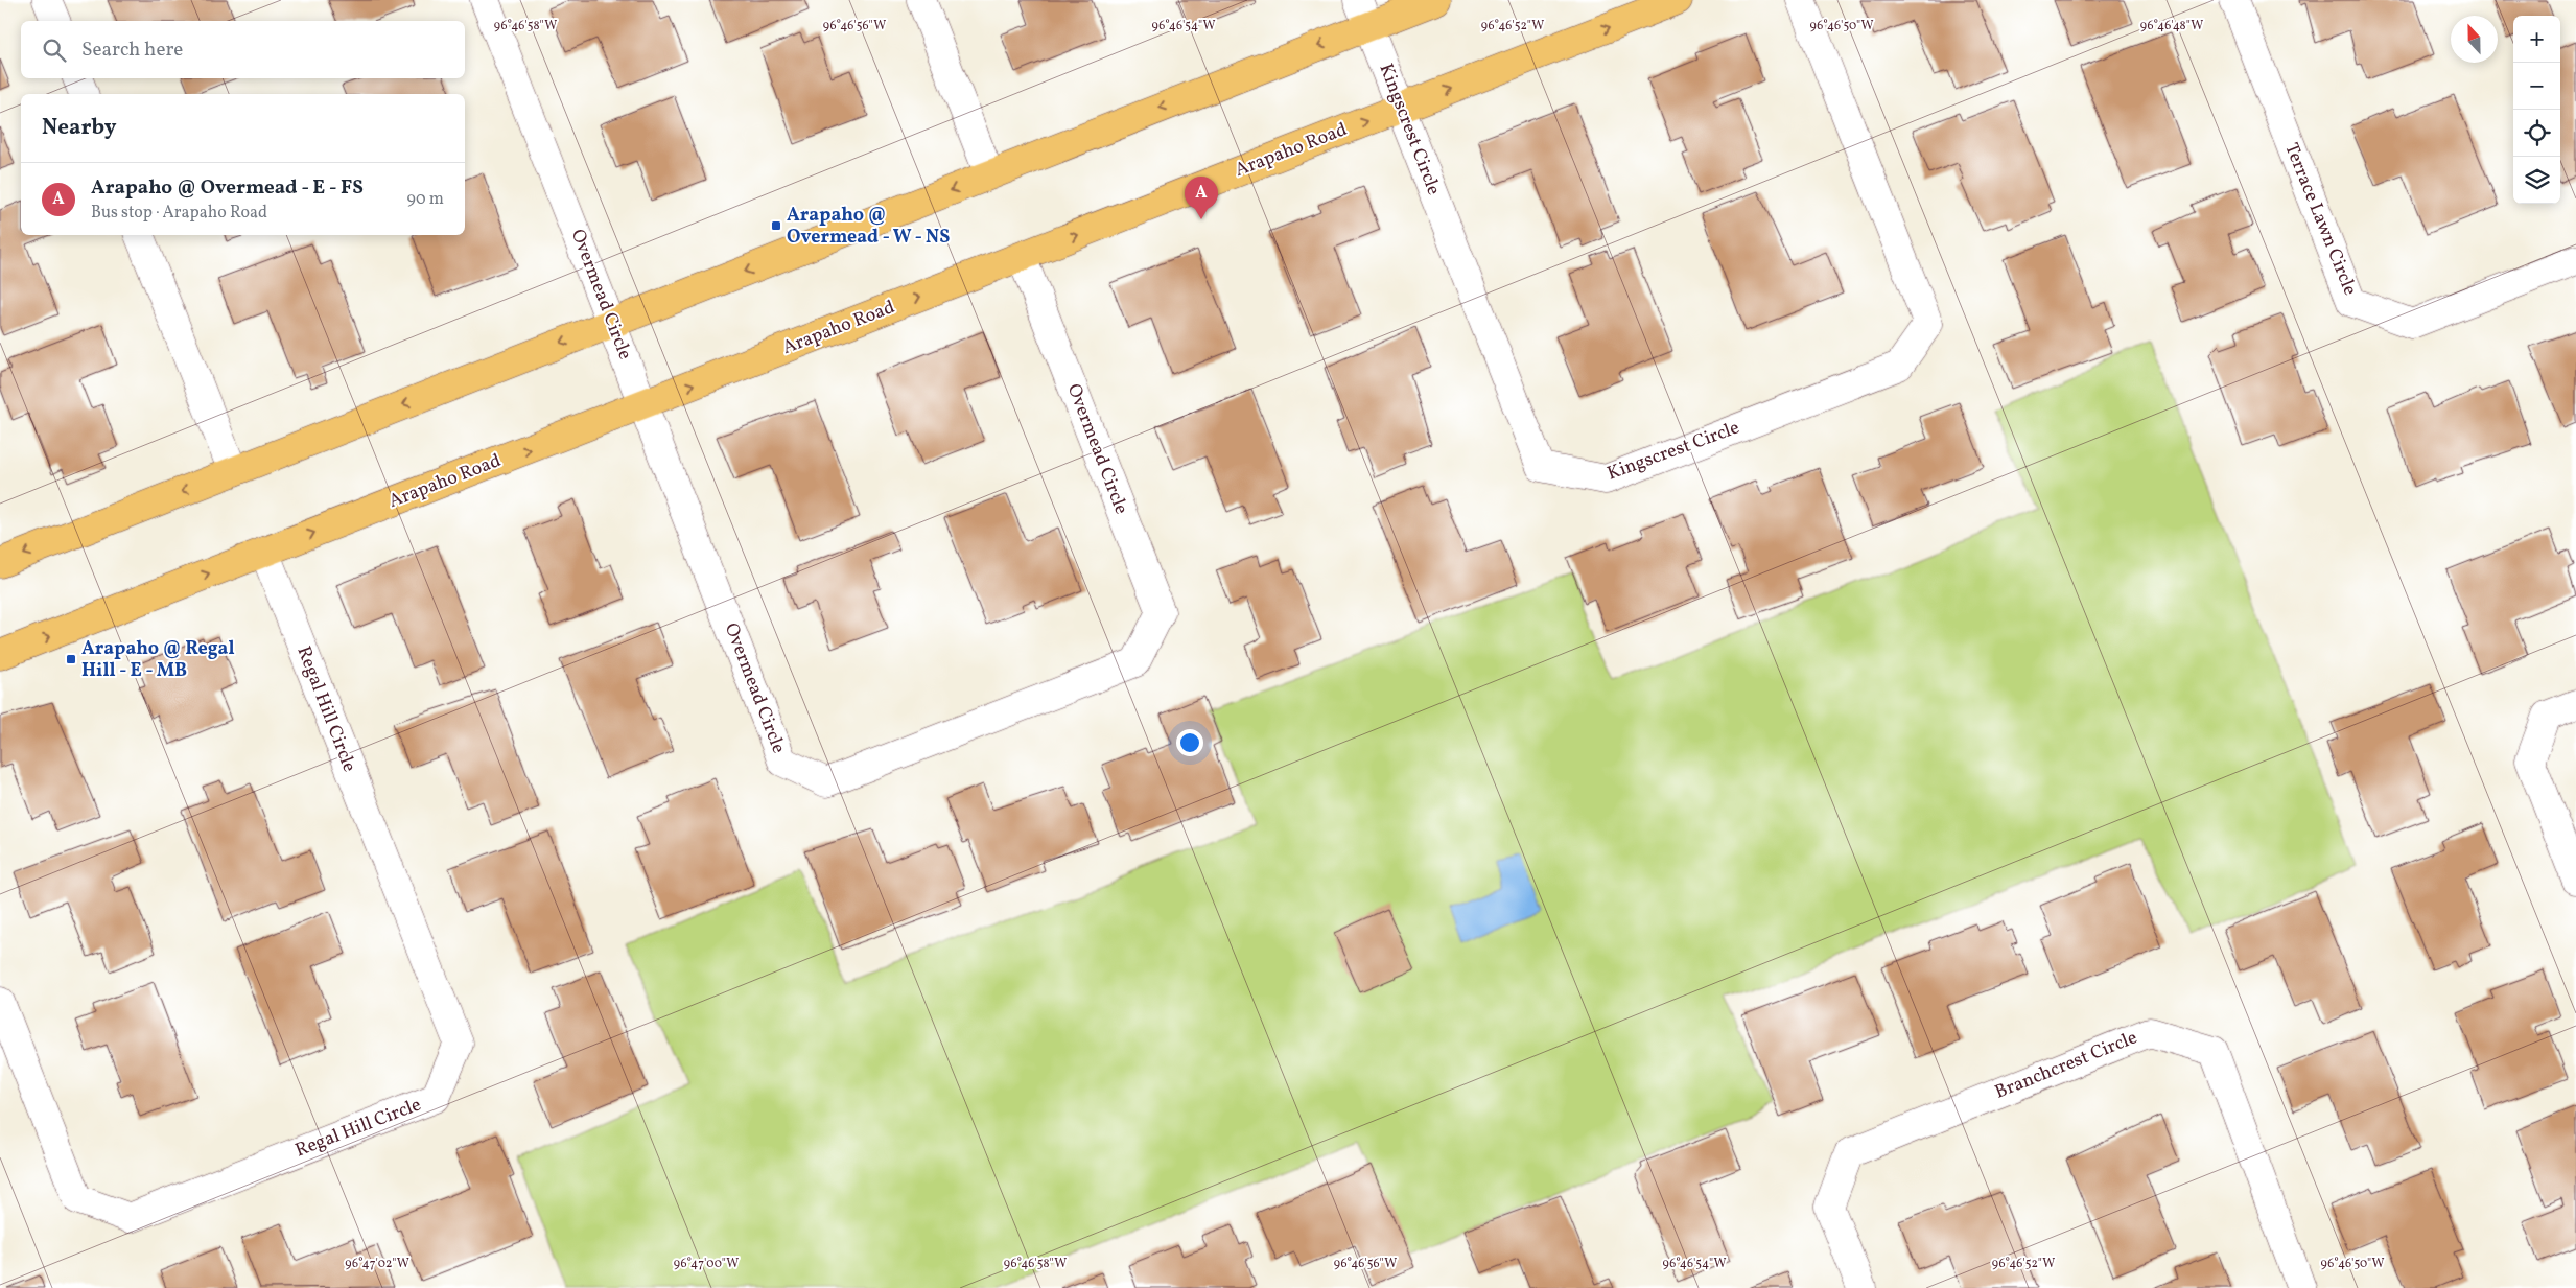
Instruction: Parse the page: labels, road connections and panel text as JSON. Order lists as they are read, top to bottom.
{
  "streets": {
    "main road": ["Arapaho Road"],
    "street": [
      "Kingscrest Circle",
      "Terrace Lawn Circle",
      "Overmead Circle",
      "Regal Hill Circle",
      "Branchcrest Circle"
    ]
  },
  "crossings": [
    ["Kingscrest Circle", "Arapaho Road"],
    ["Arapaho Road", "Overmead Circle"],
    ["Arapaho Road", "Regal Hill Circle"]
  ],
  "places": {
    "transit": ["Arapaho @ Overmead - W - NS", "Arapaho @ Regal Hill - E - MB"]
  },
  "north": "top",
  "page": {
    "map_buttons": ["+", "−"],
    "search": "Search here",
    "heading": "Nearby",
    "list": [
      {
        "mark": "A",
        "name": "Arapaho @ Overmead - E - FS",
        "note": "Bus stop · Arapaho Road",
        "value": "90 m"
      }
    ],
    "pins": "A"
  },
  "coordinates": [
    "96°46'48\"W",
    "96°46'58\"W",
    "96°46'56\"W",
    "96°46'54\"W",
    "96°46'52\"W",
    "96°46'50\"W",
    "96°47'02\"W",
    "96°47'00\"W"
  ]
}
